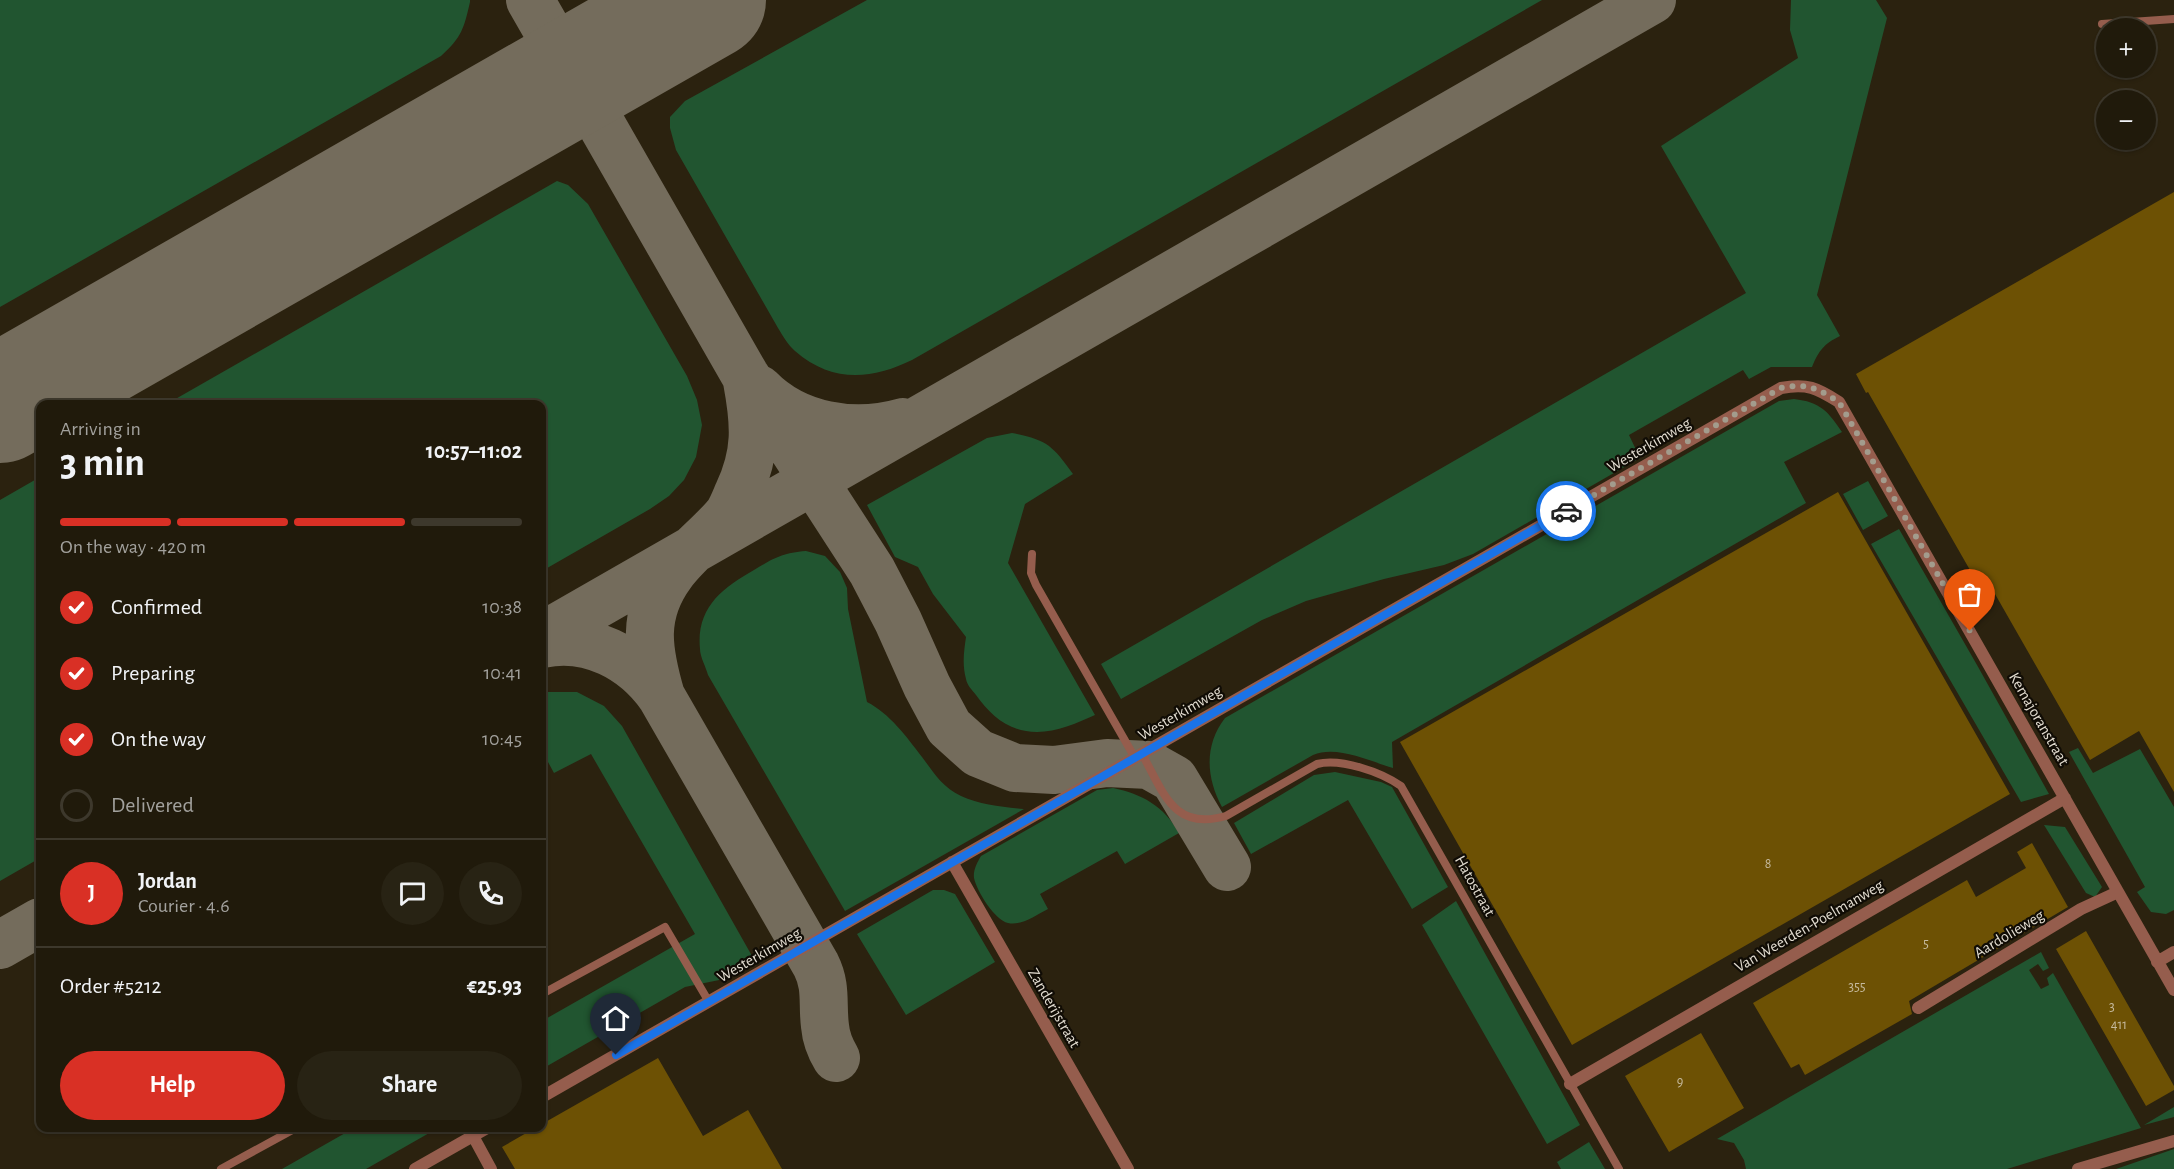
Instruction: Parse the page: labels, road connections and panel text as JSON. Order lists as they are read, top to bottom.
{
  "streets": {
    "street": [
      "Westerkimweg",
      "Kemajoranstraat",
      "Van Weerden-Poelmanweg",
      "Aardolieweg",
      "Zanderijstraat"
    ],
    "lane": ["Hatostraat"]
  },
  "crossings": [
    ["Westerkimweg", "Kemajoranstraat"],
    ["Westerkimweg", "Hatostraat"],
    ["Westerkimweg", "Zanderijstraat"],
    ["Kemajoranstraat", "Van Weerden-Poelmanweg"],
    ["Kemajoranstraat", "Aardolieweg"],
    ["Hatostraat", "Van Weerden-Poelmanweg"]
  ],
  "house_numbers": [
    "8",
    "5",
    "355",
    "3",
    "411",
    "9"
  ],
  "page": {
    "map_buttons": ["+", "−"],
    "heading": ["3 min", "Arriving in", "10:57–11:02"],
    "panel": [
      "Jordan",
      "Courier · 4.6",
      "Order #5212",
      "€25.93"
    ],
    "bar": "On the way · 420 m",
    "list": [
      ["Confirmed", "10:38"],
      ["Preparing", "10:41"],
      ["On the way", "10:45"],
      "Delivered"
    ],
    "round": "J",
    "buttons": ["Help", "Share"]
  }
}
